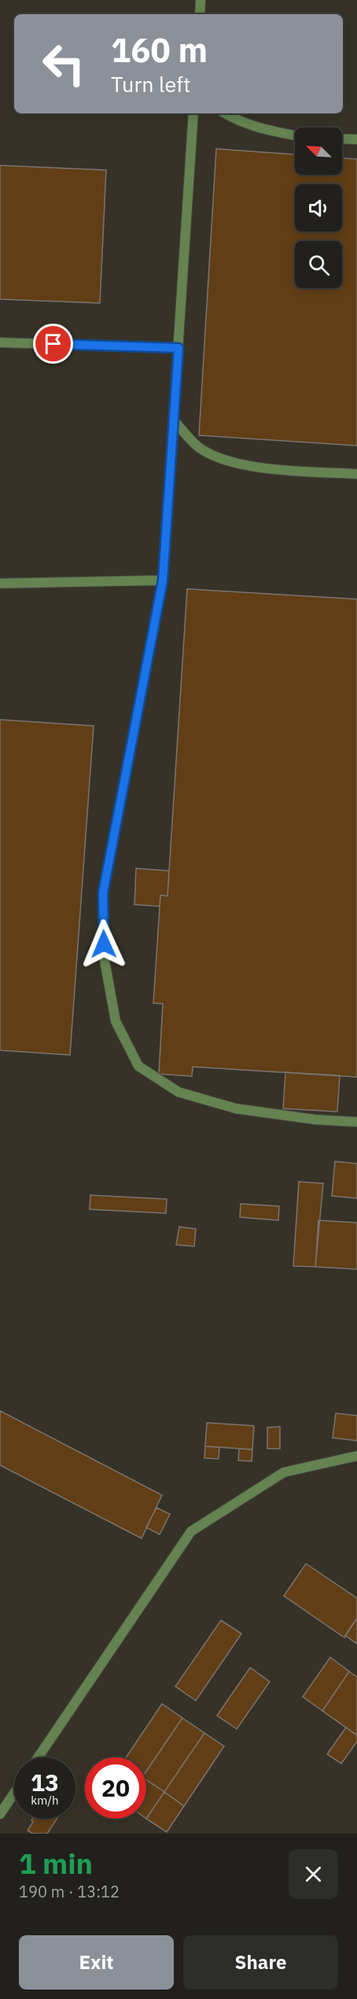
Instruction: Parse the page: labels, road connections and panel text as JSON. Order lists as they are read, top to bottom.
{
  "north": "top left",
  "page": {
    "turn": ["160 m", "Turn left"],
    "speed": "13 km/h",
    "limit": "20",
    "heading": ["1 min", "190 m · 13:12"],
    "buttons": ["Exit", "Share"]
  }
}
